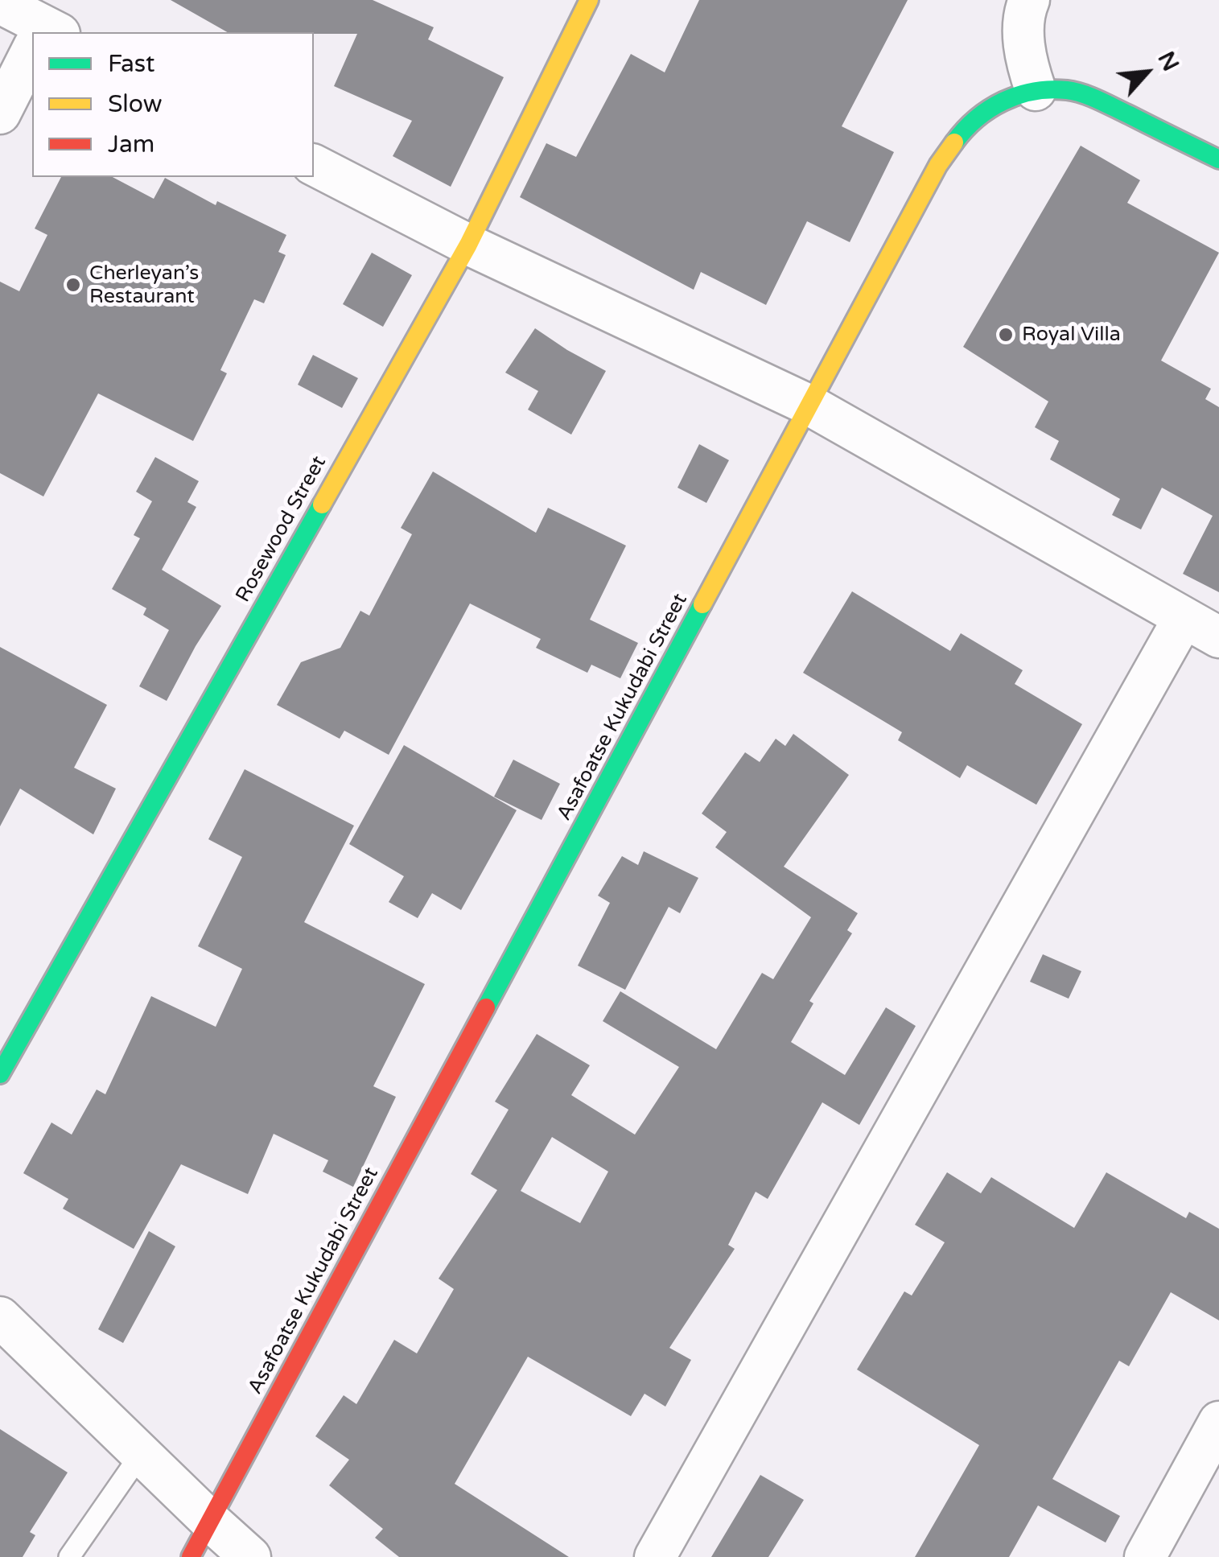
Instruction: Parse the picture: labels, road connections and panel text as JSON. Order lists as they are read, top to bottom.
{
  "streets": {
    "street": ["Rosewood Street", "Asafoatse Kukudabi Street"]
  },
  "places": ["Cherleyan’s Restaurant", "Royal Villa"],
  "legend": ["Fast", "Slow", "Jam"],
  "north": "top right"
}
